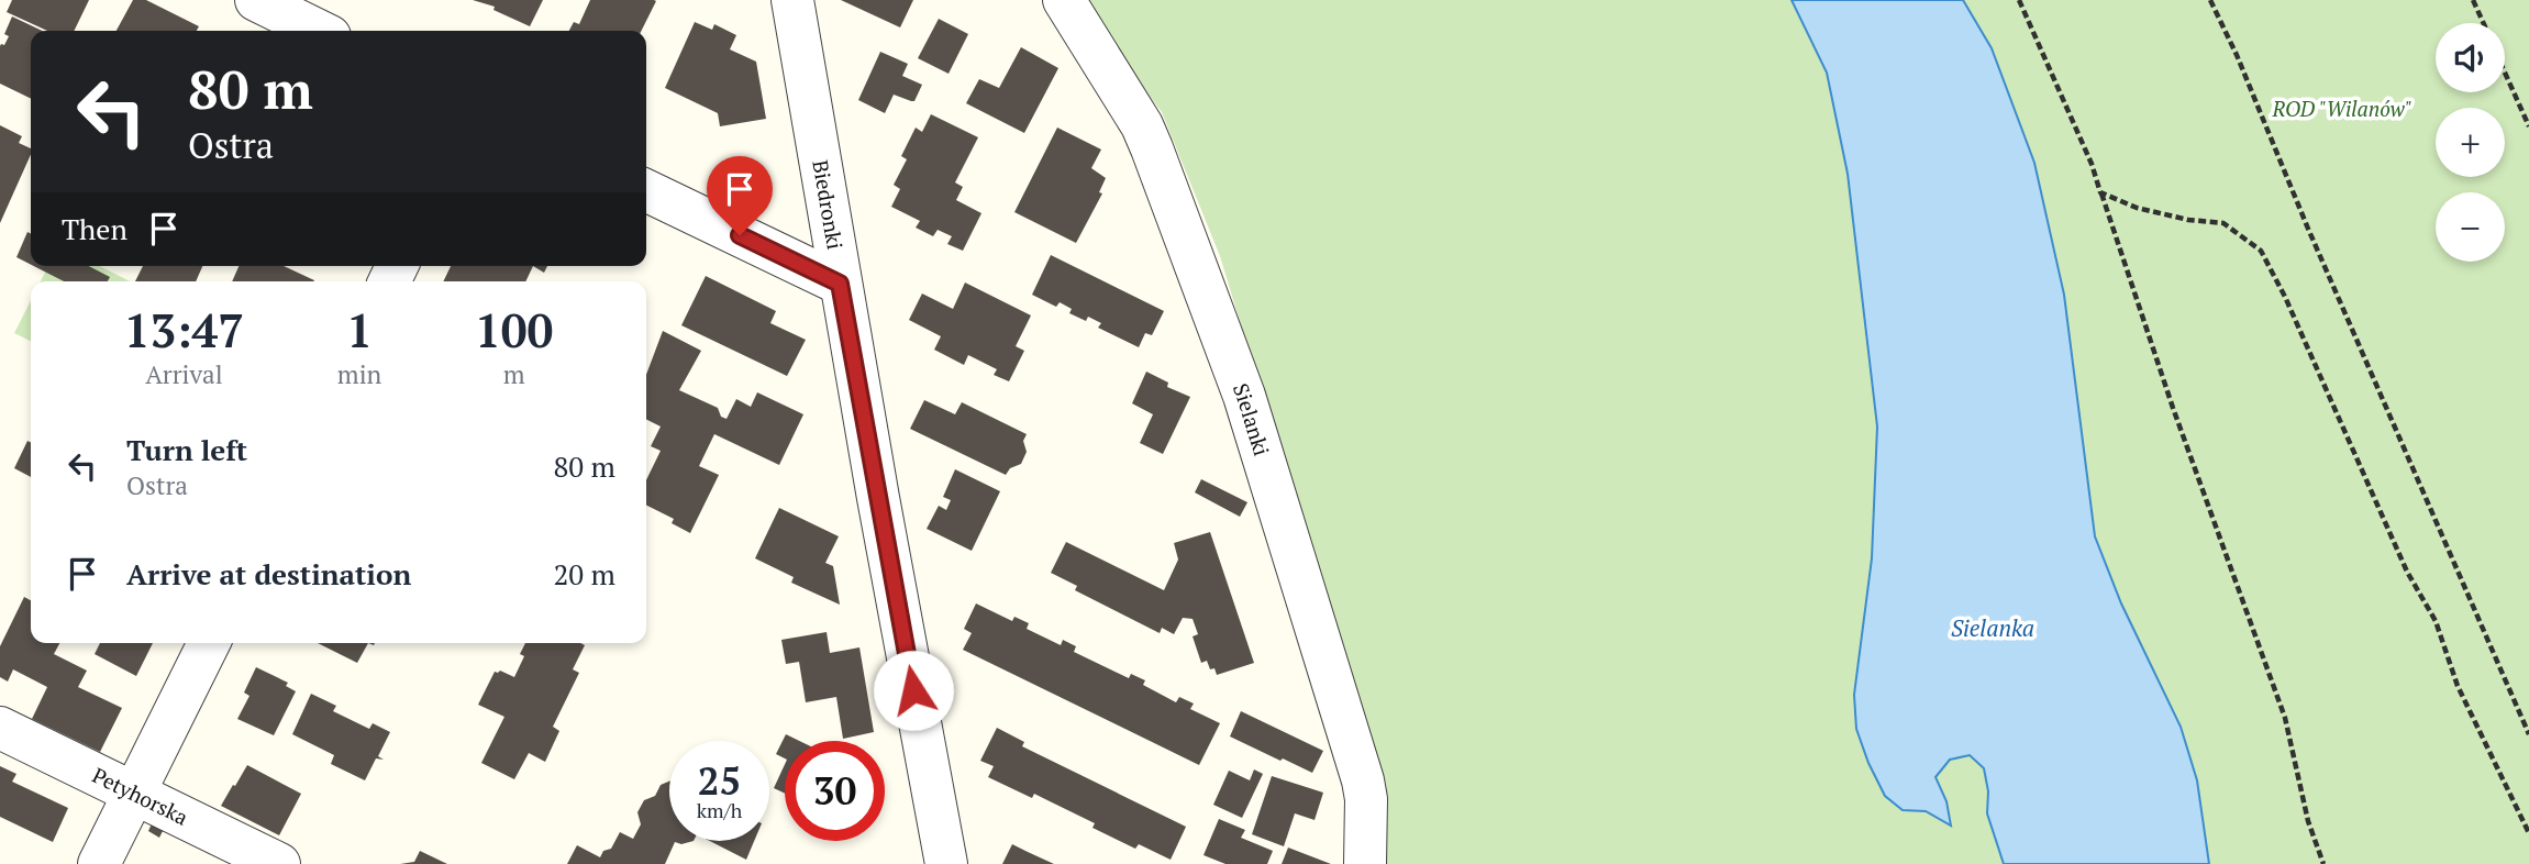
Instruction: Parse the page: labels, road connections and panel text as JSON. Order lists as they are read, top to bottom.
{
  "streets": {
    "street": ["Biedronki", "Sielanki", "Petyhorska"]
  },
  "water": ["Sielanka"],
  "parks": ["ROD \"Wilanów\""],
  "page": {
    "map_buttons": ["+", "−"],
    "turn": ["80 m", "Ostra"],
    "then": "Then",
    "eta": [
      "13:47",
      "Arrival",
      "1",
      "min",
      "100",
      "m"
    ],
    "list": [
      {
        "name": "Turn left",
        "note": "Ostra",
        "value": "80 m"
      },
      {
        "name": "Arrive at destination",
        "value": "20 m"
      }
    ],
    "speed": "25 km/h",
    "limit": "30"
  }
}
